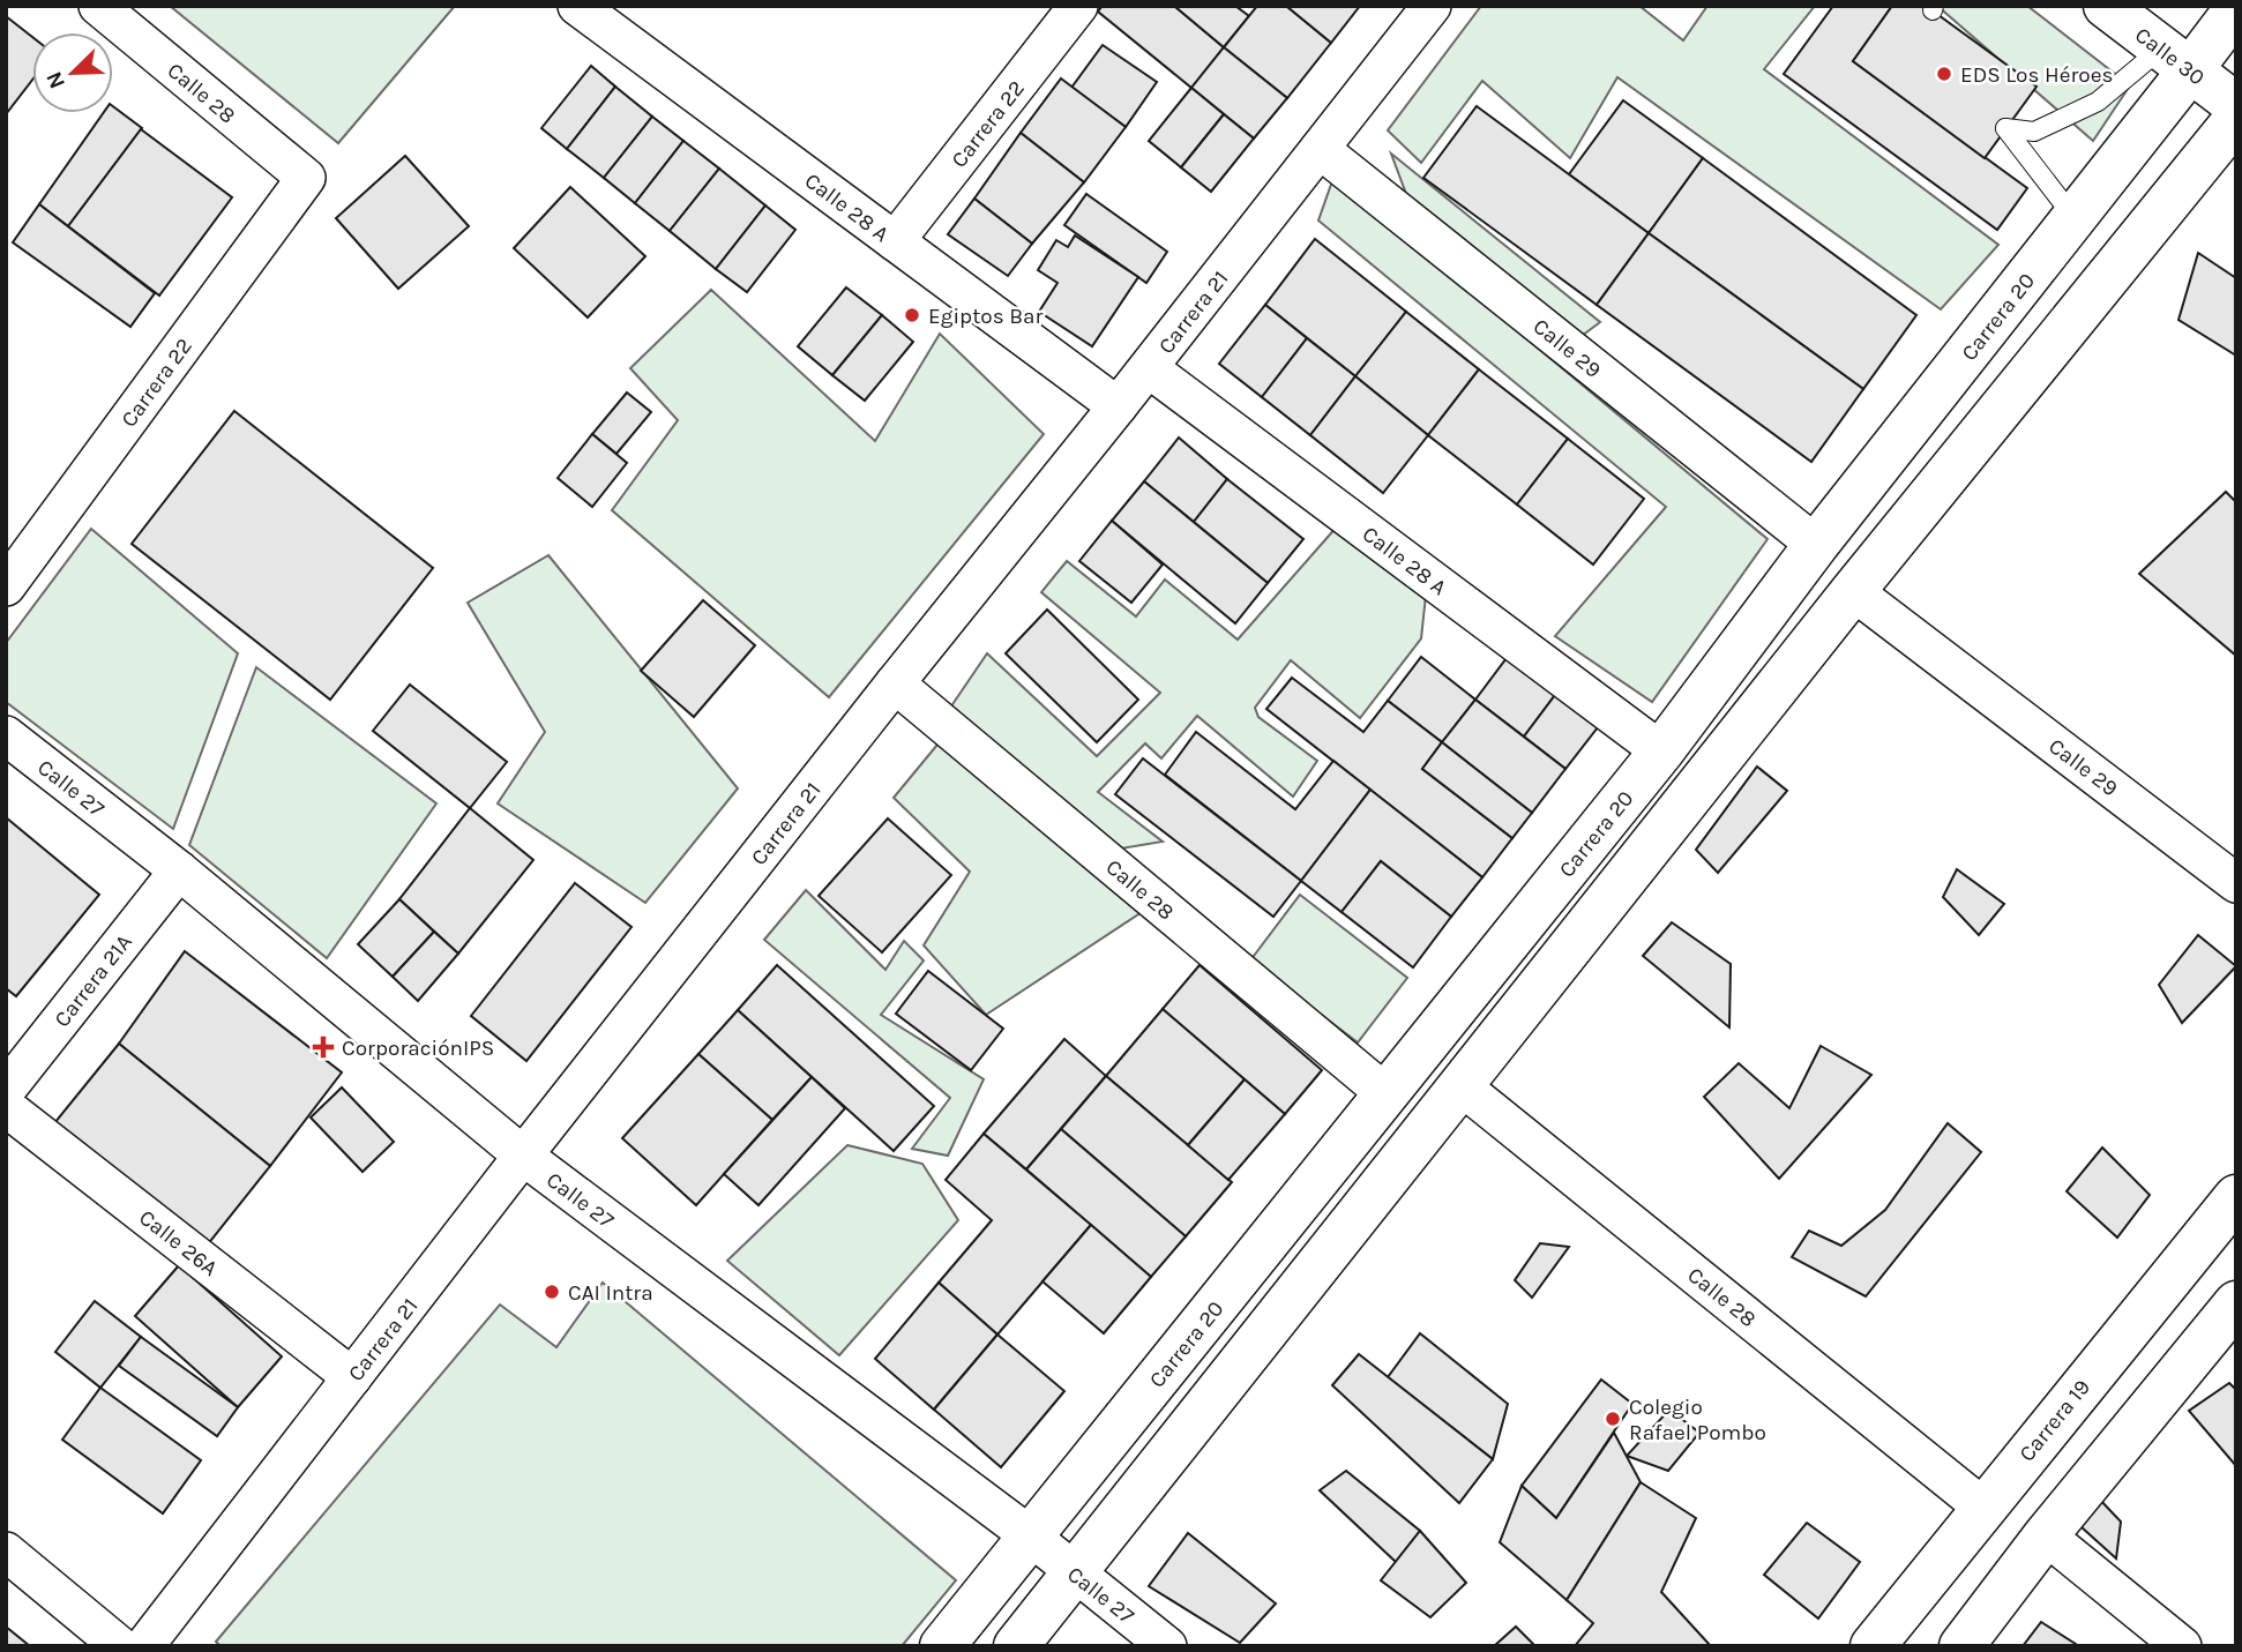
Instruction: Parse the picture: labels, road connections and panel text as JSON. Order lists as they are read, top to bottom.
{
  "streets": {
    "main road": ["Calle 30", "Carrera 20", "Carrera 19"],
    "street": [
      "Calle 28",
      "Carrera 22",
      "Calle 28 A",
      "Carrera 21",
      "Calle 29",
      "Calle 27",
      "Carrera 21A",
      "Calle 26A"
    ]
  },
  "crossings": [
    ["Calle 30", "Carrera 20"],
    ["Calle 28", "Carrera 22"],
    ["Calle 28", "Carrera 21"],
    ["Calle 28", "Carrera 20"],
    ["Calle 28", "Carrera 19"],
    ["Carrera 22", "Calle 28 A"],
    ["Calle 28 A", "Carrera 21"],
    ["Calle 28 A", "Carrera 20"],
    ["Carrera 21", "Calle 29"],
    ["Carrera 21", "Calle 27"],
    ["Carrera 21", "Calle 26A"],
    ["Carrera 20", "Calle 29"],
    ["Carrera 20", "Calle 27"],
    ["Calle 27", "Carrera 21A"]
  ],
  "places": {
    "other": [
      "EDS Los Héroes",
      "Egiptos Bar",
      "CAI Intra",
      "Colegio Rafael Pombo"
    ],
    "health": ["CorporaciónIPS"]
  },
  "north": "bottom left"
}
